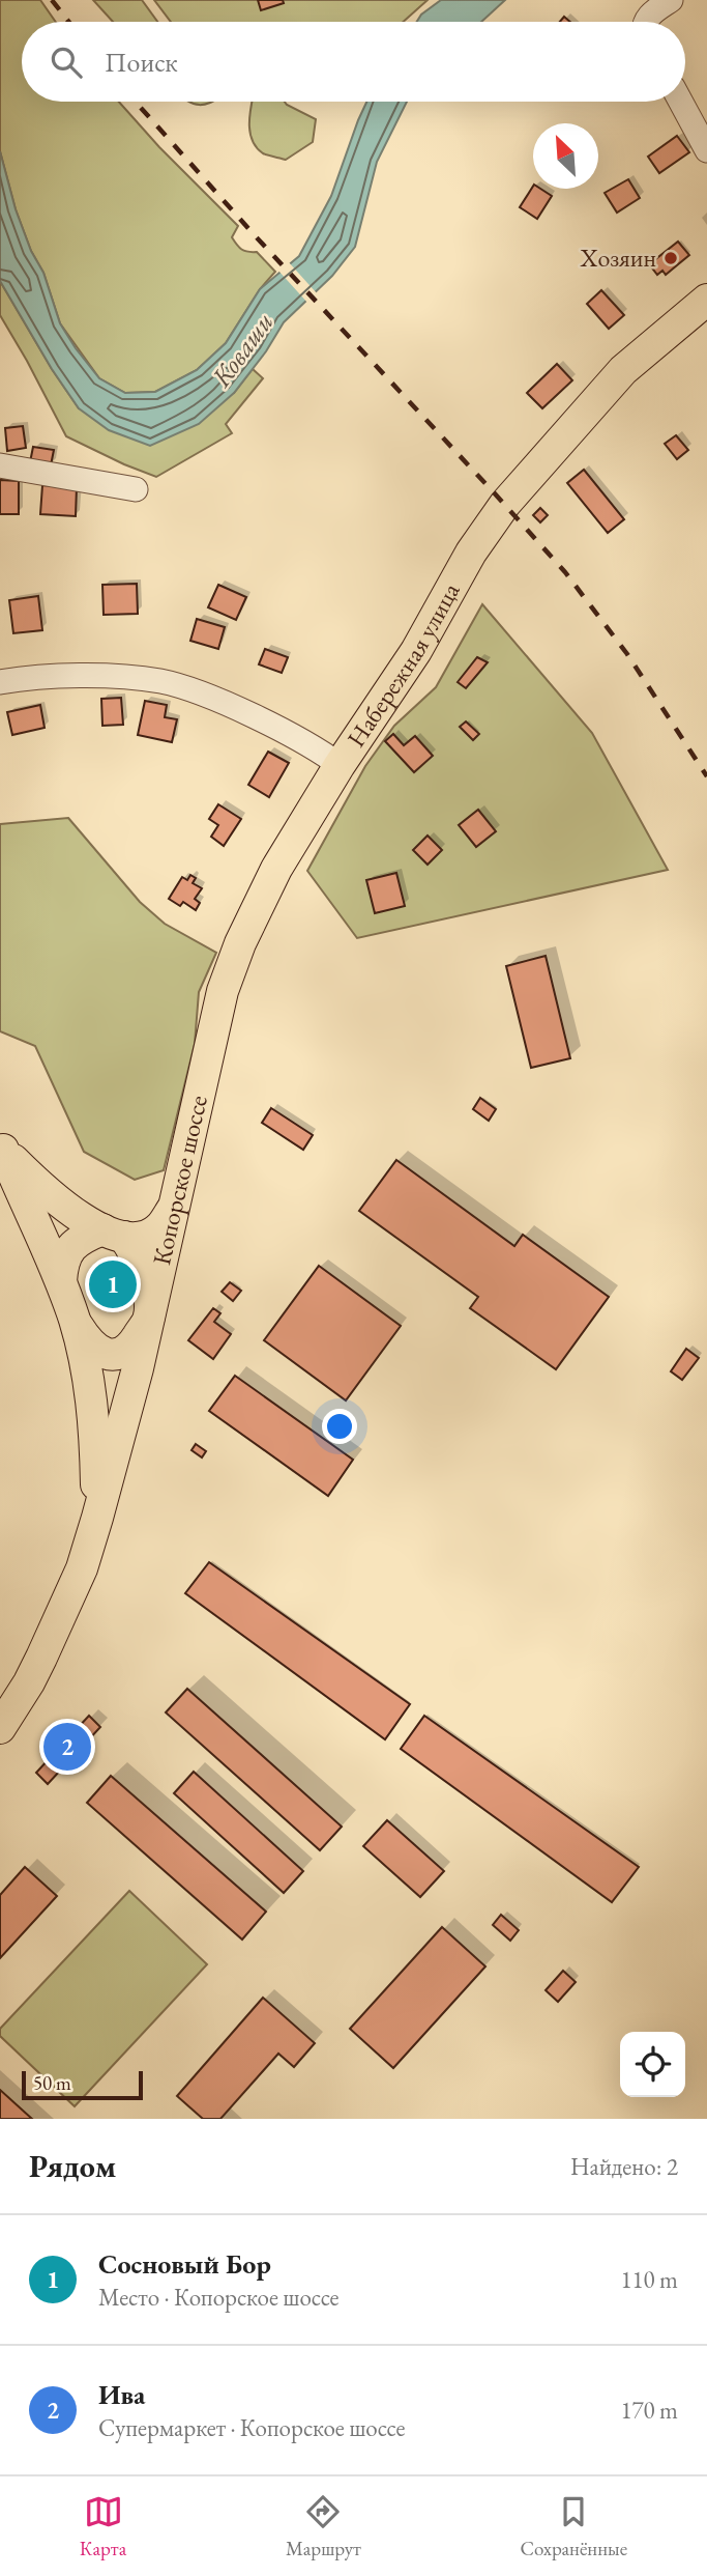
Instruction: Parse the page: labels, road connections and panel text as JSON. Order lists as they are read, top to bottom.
{
  "streets": {
    "main road": ["Набережная улица", "Копорское шоссе"]
  },
  "crossings": [
    ["Набережная улица", "Копорское шоссе"]
  ],
  "water": ["Коваши"],
  "places": ["Хозяин"],
  "scale_bar": "50 m",
  "north": "top left",
  "page": {
    "search": "Поиск",
    "pins": ["1", "2"],
    "scale": "50 m",
    "heading": ["Рядом", "Найдено: 2"],
    "list": [
      {
        "mark": "1",
        "name": "Сосновый Бор",
        "note": "Место · Копорское шоссе",
        "value": "110 m"
      },
      {
        "mark": "2",
        "name": "Ива",
        "note": "Супермаркет · Копорское шоссе",
        "value": "170 m"
      }
    ],
    "nav": ["Карта", "Маршрут", "Сохранённые"]
  }
}
